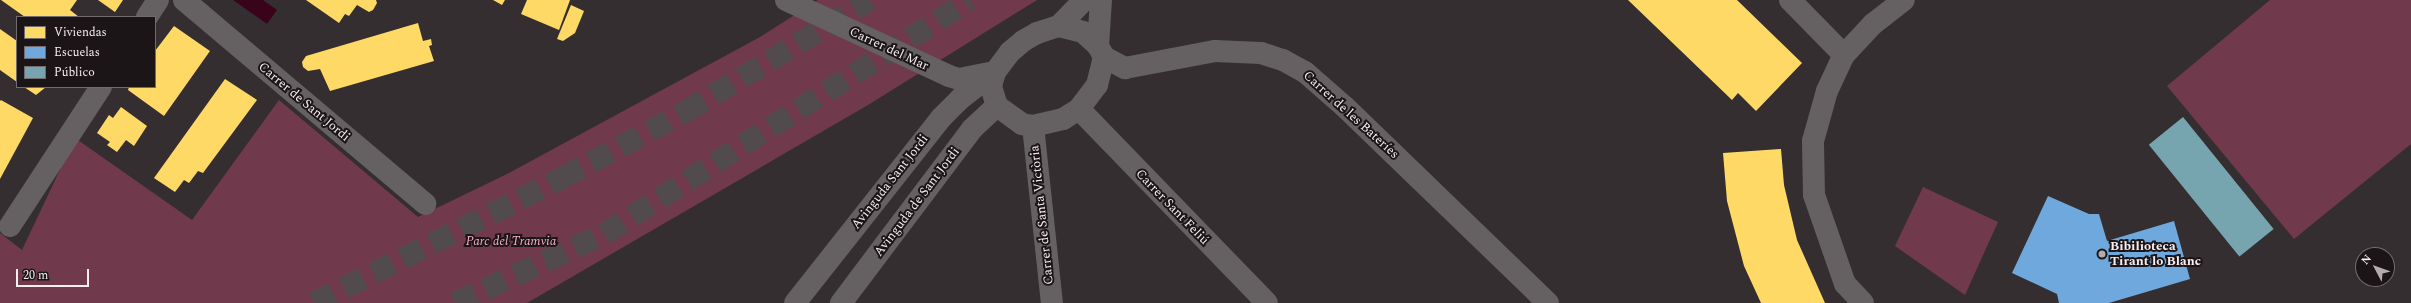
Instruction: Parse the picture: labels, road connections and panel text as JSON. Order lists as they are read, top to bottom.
{
  "streets": {
    "street": [
      "Carrer del Mar",
      "Carrer de Sant Jordi",
      "Carrer de les Bateríes",
      "Avinguda Sant Jordi",
      "Avinguda de Sant Jordi",
      "Carrer Sant Feliú",
      "Carrer de Santa Victòria"
    ]
  },
  "crossings": [
    ["Carrer del Mar", "Carrer de les Bateríes"],
    ["Carrer del Mar", "Avinguda Sant Jordi"],
    ["Carrer del Mar", "Avinguda de Sant Jordi"],
    ["Carrer del Mar", "Carrer Sant Feliú"],
    ["Carrer del Mar", "Carrer de Santa Victòria"],
    ["Carrer de les Bateríes", "Avinguda Sant Jordi"],
    ["Carrer de les Bateríes", "Avinguda de Sant Jordi"],
    ["Carrer de les Bateríes", "Carrer Sant Feliú"],
    ["Carrer de les Bateríes", "Carrer de Santa Victòria"],
    ["Avinguda Sant Jordi", "Avinguda de Sant Jordi"],
    ["Avinguda Sant Jordi", "Carrer Sant Feliú"],
    ["Avinguda Sant Jordi", "Carrer de Santa Victòria"],
    ["Avinguda de Sant Jordi", "Carrer Sant Feliú"],
    ["Avinguda de Sant Jordi", "Carrer de Santa Victòria"],
    ["Carrer Sant Feliú", "Carrer de Santa Victòria"]
  ],
  "parks": ["Parc del Tramvia"],
  "places": ["Bibilioteca Tirant lo Blanc"],
  "legend": ["Viviendas", "Escuelas", "Público"],
  "scale_bar": "20 m",
  "north": "top left"
}
